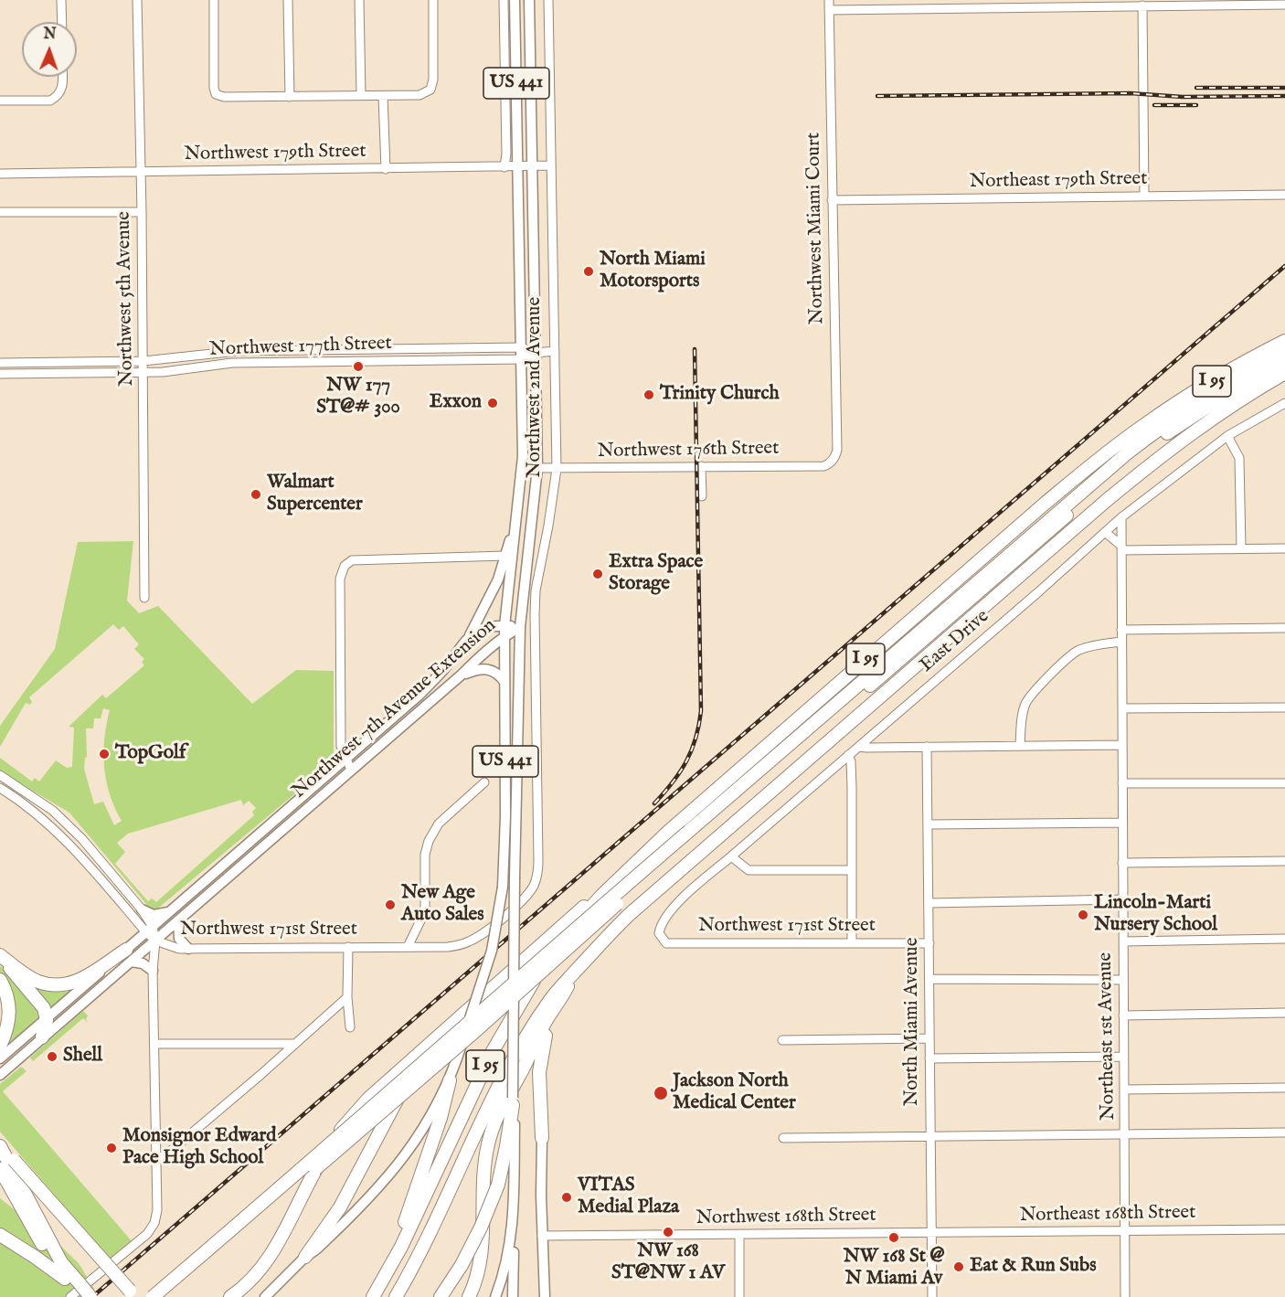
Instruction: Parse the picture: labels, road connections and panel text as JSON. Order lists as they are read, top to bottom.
{
  "streets": {
    "highway": ["I 95"],
    "main road": ["US 441", "Northwest 2nd Avenue", "Northwest 7th Avenue Extension"],
    "street": [
      "Northwest 179th Street",
      "Northeast 179th Street",
      "Northwest Miami Court",
      "Northwest 5th Avenue",
      "Northwest 177th Street",
      "Northwest 176th Street",
      "East Drive",
      "Northwest 171st Street",
      "North Miami Avenue",
      "Northeast 1st Avenue",
      "Northeast 168th Street",
      "Northwest 168th Street"
    ]
  },
  "crossings": [
    ["US 441", "Northwest 2nd Avenue"],
    ["US 441", "Northwest 7th Avenue Extension"],
    ["Northwest 179th Street", "Northwest 5th Avenue"],
    ["Northwest 179th Street", "Northwest 2nd Avenue"],
    ["Northeast 179th Street", "Northwest Miami Court"],
    ["Northwest Miami Court", "Northwest 176th Street"],
    ["Northwest 5th Avenue", "Northwest 177th Street"],
    ["Northwest 177th Street", "Northwest 2nd Avenue"],
    ["Northwest 2nd Avenue", "Northwest 176th Street"],
    ["Northwest 2nd Avenue", "Northwest 7th Avenue Extension"],
    ["Northwest 2nd Avenue", "Northwest 171st Street"],
    ["East Drive", "Northwest 171st Street"],
    ["East Drive", "Northeast 1st Avenue"],
    ["Northwest 7th Avenue Extension", "Northwest 171st Street"],
    ["Northwest 171st Street", "North Miami Avenue"],
    ["North Miami Avenue", "Northeast 168th Street"],
    ["North Miami Avenue", "Northwest 168th Street"],
    ["Northeast 1st Avenue", "Northeast 168th Street"],
    ["Northeast 168th Street", "Northwest 168th Street"]
  ],
  "places": [
    "North Miami Motorsports",
    "NW 177 ST@# 300",
    "Trinity Church",
    "Exxon",
    "Walmart Supercenter",
    "Extra Space Storage",
    "TopGolf",
    "New Age Auto Sales",
    "Lincoln-Marti Nursery School",
    "Shell",
    "Jackson North Medical Center",
    "Monsignor Edward Pace High School",
    "VITAS Medial Plaza",
    "NW 168 ST@NW 1 AV",
    "NW 168 St @ N Miami Av",
    "Eat & Run Subs"
  ],
  "north": "top"
}
